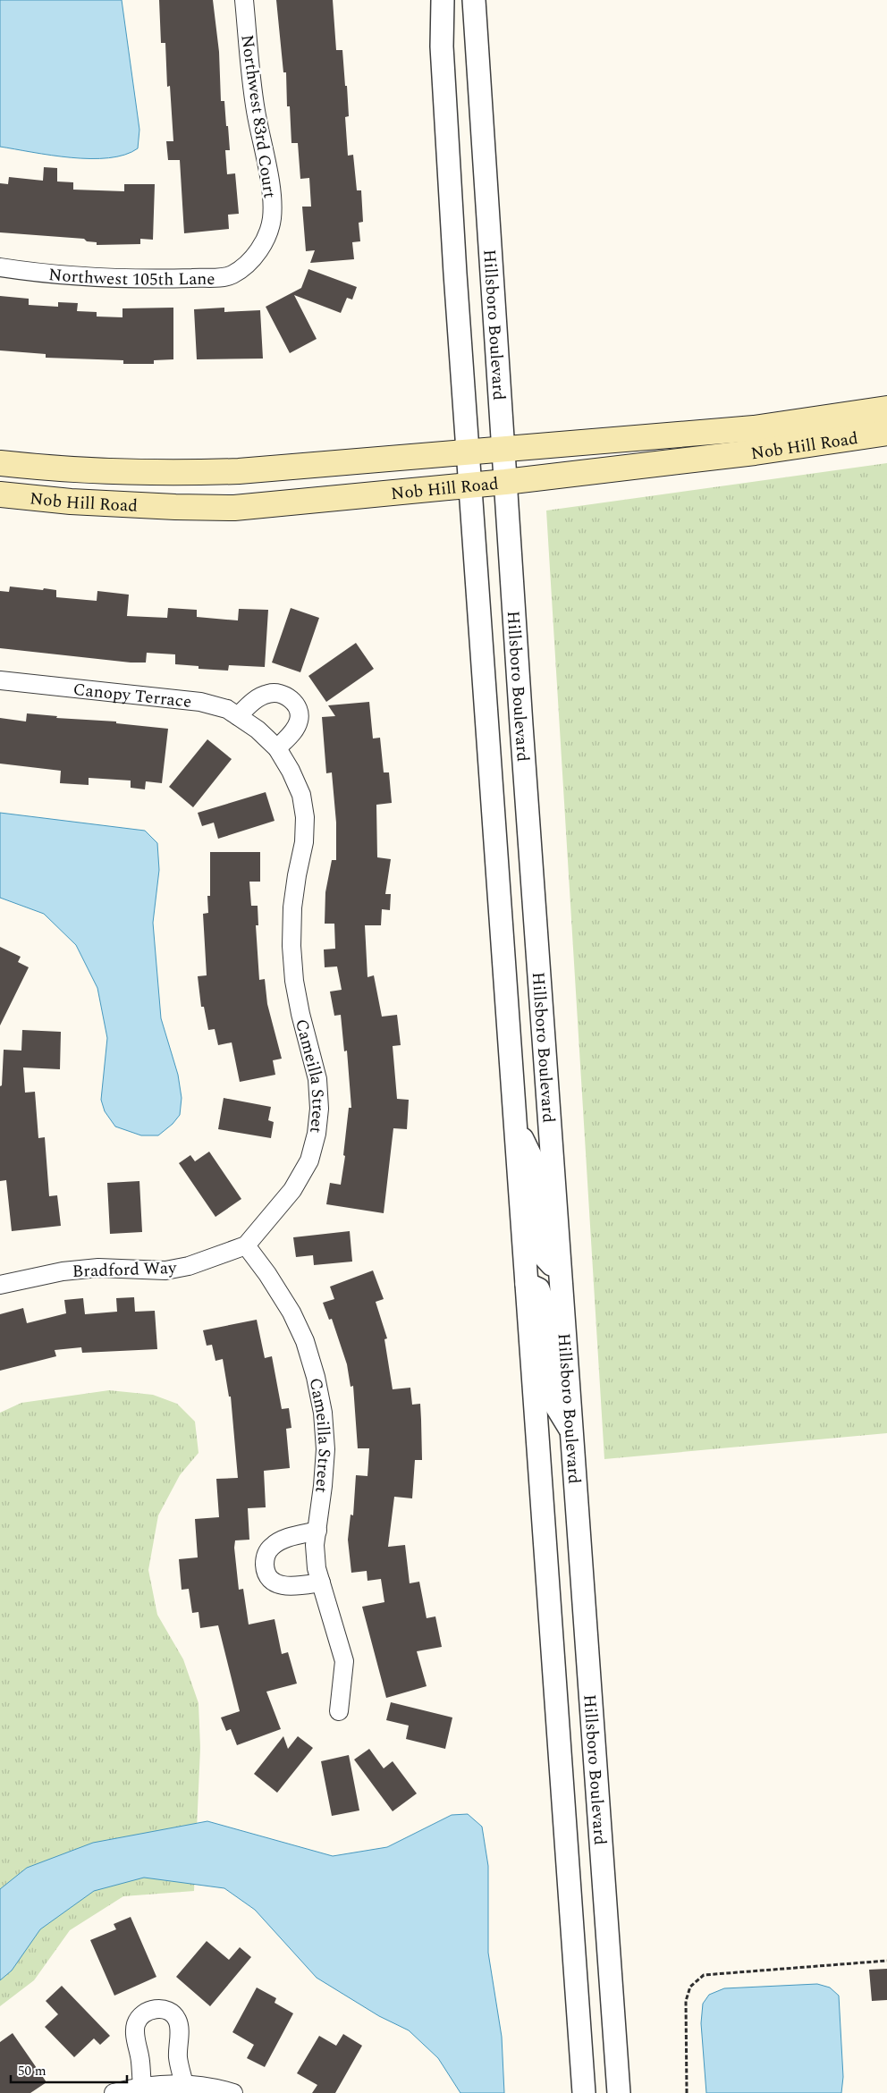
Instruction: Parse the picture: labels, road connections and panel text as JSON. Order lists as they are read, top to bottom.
{
  "streets": {
    "main road": ["Nob Hill Road"],
    "street": [
      "Northwest 83rd Court",
      "Northwest 105th Lane",
      "Hillsboro Boulevard",
      "Canopy Terrace",
      "Cameilla Street",
      "Bradford Way"
    ]
  },
  "crossings": [
    ["Northwest 83rd Court", "Northwest 105th Lane"],
    ["Hillsboro Boulevard", "Nob Hill Road"],
    ["Canopy Terrace", "Cameilla Street"],
    ["Cameilla Street", "Bradford Way"]
  ],
  "scale_bar": "50 m"
}
